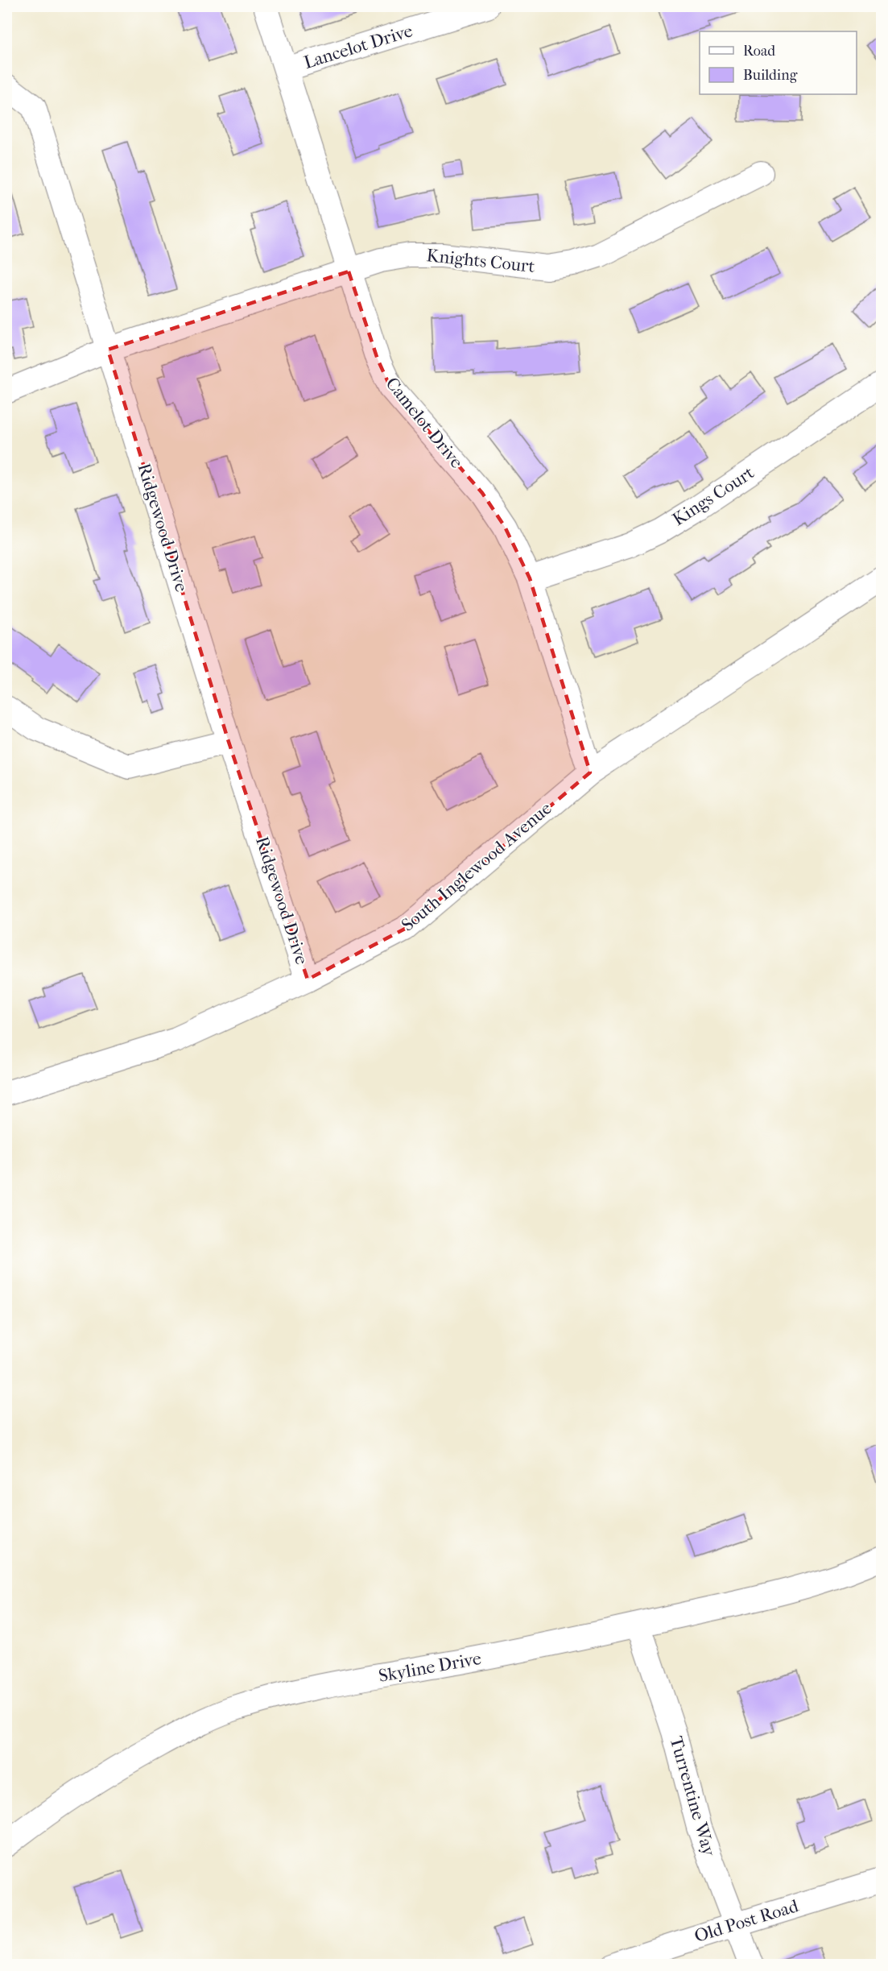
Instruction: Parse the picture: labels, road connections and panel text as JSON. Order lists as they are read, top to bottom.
{
  "streets": {
    "street": [
      "Lancelot Drive",
      "Knights Court",
      "Camelot Drive",
      "Kings Court",
      "Ridgewood Drive",
      "South Inglewood Avenue",
      "Skyline Drive",
      "Turrentine Way",
      "Old Post Road"
    ]
  },
  "crossings": [
    ["Lancelot Drive", "Camelot Drive"],
    ["Knights Court", "Camelot Drive"],
    ["Knights Court", "Ridgewood Drive"],
    ["Camelot Drive", "Kings Court"],
    ["Camelot Drive", "South Inglewood Avenue"],
    ["Ridgewood Drive", "South Inglewood Avenue"],
    ["Skyline Drive", "Turrentine Way"],
    ["Turrentine Way", "Old Post Road"]
  ],
  "legend": ["Road", "Building"]
}
